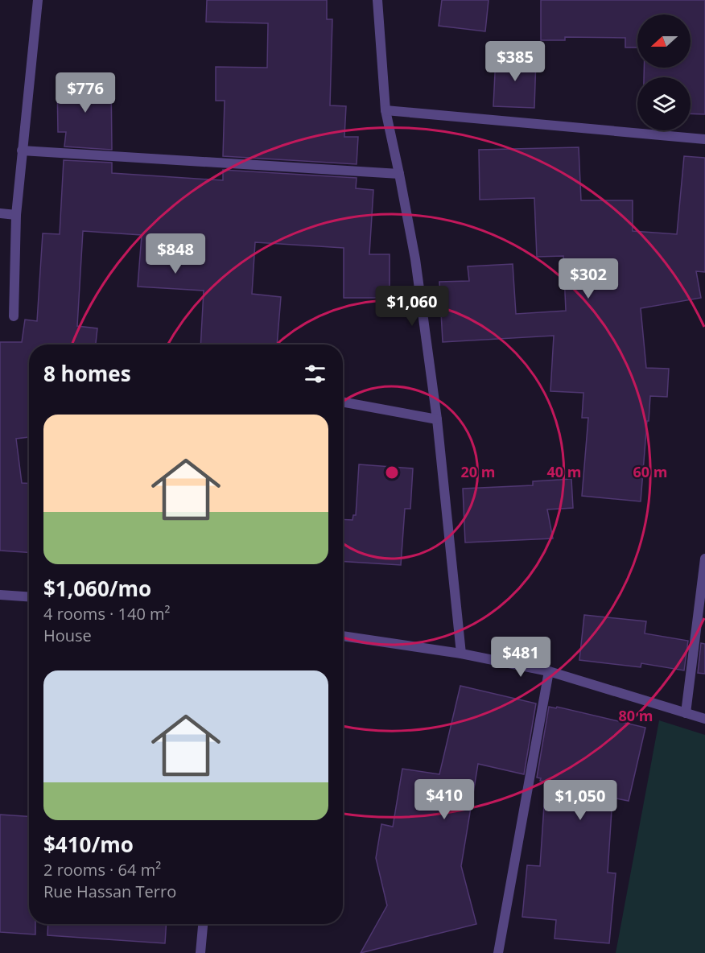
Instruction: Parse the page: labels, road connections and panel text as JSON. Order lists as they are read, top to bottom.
{
  "north": "left",
  "page": {
    "price": [
      "$385",
      "$776",
      "$848",
      "$302",
      "$1,060",
      "$481",
      "$410",
      "$1,050"
    ],
    "heading": "8 homes",
    "list": [
      {
        "name": "$1,060/mo",
        "note": "4 rooms · 140 m² · House"
      },
      {
        "name": "$410/mo",
        "note": "2 rooms · 64 m² · Rue Hassan Terro"
      }
    ]
  },
  "rings": [
    "20 m",
    "40 m",
    "60 m",
    "80 m"
  ]
}
